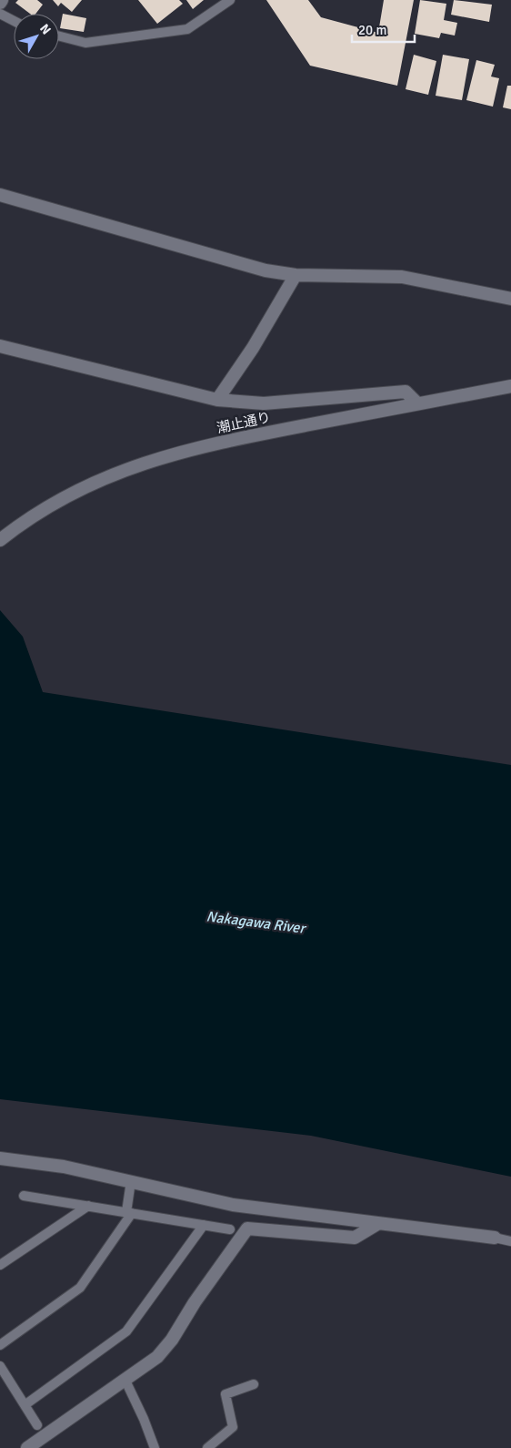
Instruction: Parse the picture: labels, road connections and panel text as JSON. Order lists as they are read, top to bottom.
{
  "streets": {
    "street": ["潮止通り"]
  },
  "water": ["Nakagawa River"],
  "scale_bar": "20 m",
  "north": "top right"
}
